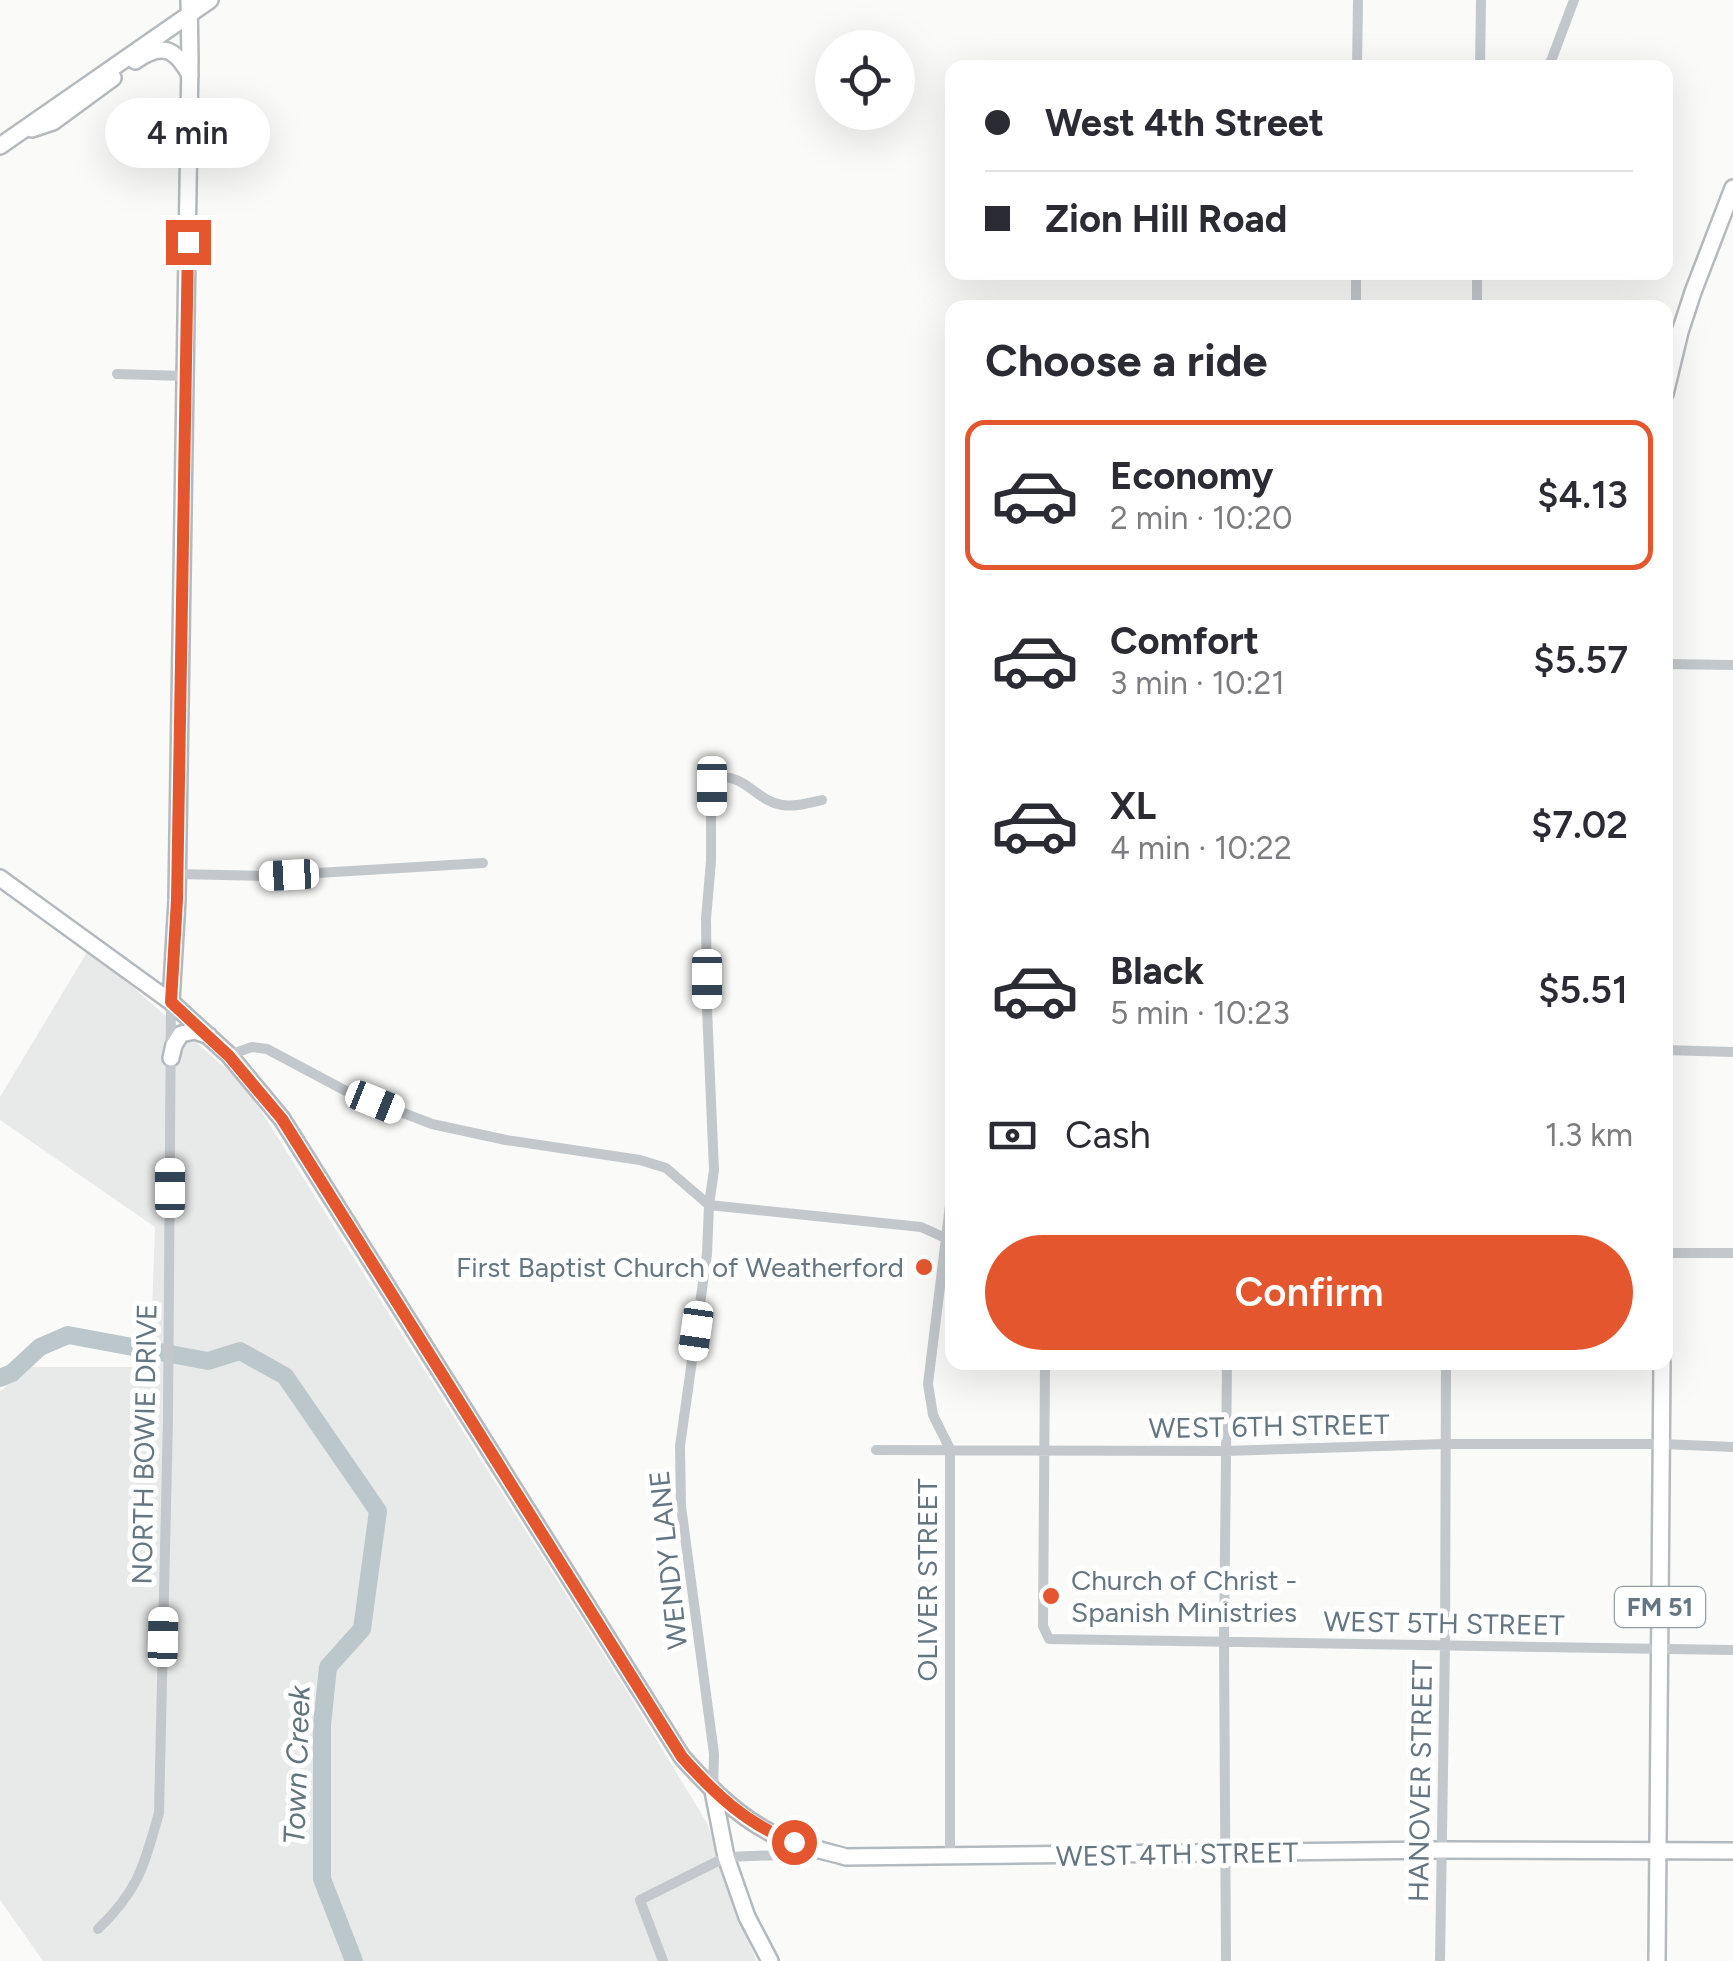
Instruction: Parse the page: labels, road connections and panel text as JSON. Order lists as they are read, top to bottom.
{
  "streets": {
    "main road": ["FM 51", "WEST 4TH STREET"],
    "street": [
      "WEST 6TH STREET",
      "NORTH BOWIE DRIVE",
      "WENDY LANE",
      "OLIVER STREET",
      "WEST 5TH STREET",
      "HANOVER STREET"
    ]
  },
  "crossings": [
    ["WEST 6TH STREET", "OLIVER STREET"],
    ["WEST 6TH STREET", "FM 51"],
    ["WEST 6TH STREET", "WEST 5TH STREET"],
    ["WEST 6TH STREET", "HANOVER STREET"],
    ["NORTH BOWIE DRIVE", "WEST 4TH STREET"],
    ["WENDY LANE", "WEST 4TH STREET"],
    ["OLIVER STREET", "WEST 4TH STREET"],
    ["FM 51", "WEST 5TH STREET"],
    ["FM 51", "WEST 4TH STREET"],
    ["WEST 5TH STREET", "HANOVER STREET"],
    ["HANOVER STREET", "WEST 4TH STREET"]
  ],
  "water": ["Town Creek"],
  "places": ["First Baptist Church of Weatherford", "Church of Christ - Spanish Ministries"],
  "page": {
    "banner": ["West 4th Street", "Zion Hill Road"],
    "bubble": "4 min",
    "heading": "Choose a ride",
    "list": [
      {
        "name": "Economy",
        "note": "2 min · 10:20",
        "value": "$4.13"
      },
      {
        "name": "Comfort",
        "note": "3 min · 10:21",
        "value": "$5.57"
      },
      {
        "name": "XL",
        "note": "4 min · 10:22",
        "value": "$7.02"
      },
      {
        "name": "Black",
        "note": "5 min · 10:23",
        "value": "$5.51"
      }
    ],
    "pay": ["Cash", "1.3 km"],
    "buttons": "Confirm"
  }
}
